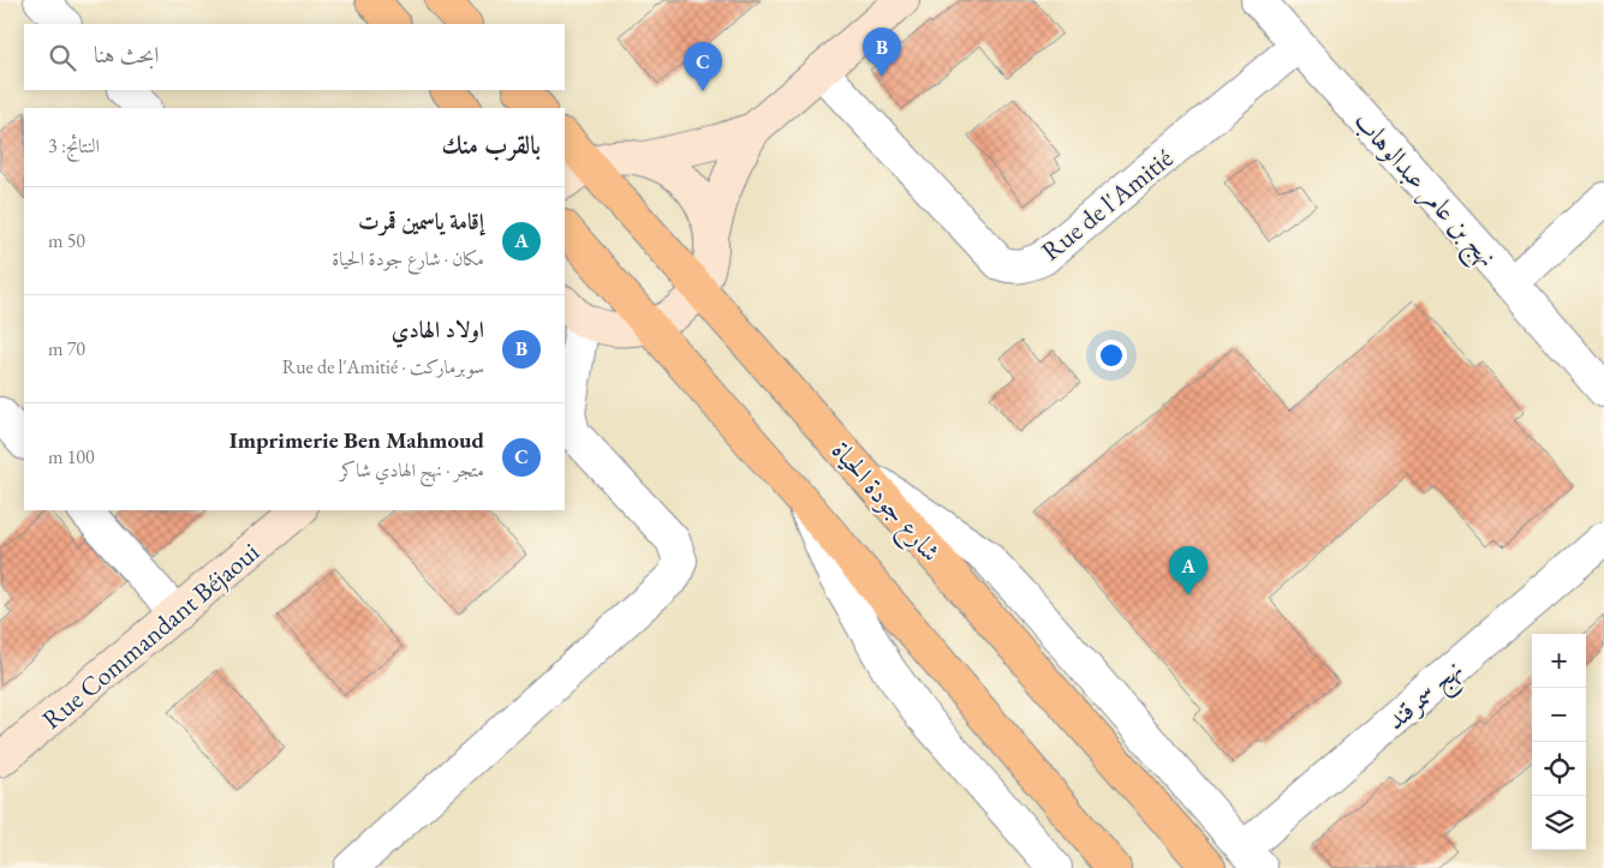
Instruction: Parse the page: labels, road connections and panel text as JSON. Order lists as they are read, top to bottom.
{
  "streets": {
    "highway": ["شارع جودة الحياة"],
    "street": [
      "نهج بن عامر عبدالوهاب",
      "Rue de l'Amitié",
      "Rue Commandant Béjaoui",
      "نهج سمرقند"
    ]
  },
  "crossings": [
    ["نهج بن عامر عبدالوهاب", "Rue de l'Amitié"]
  ],
  "page": {
    "search": "ابحث هنا",
    "pins": ["B", "C", "A"],
    "heading": ["بالقرب منك", "النتائج: 3"],
    "list": [
      {
        "mark": "A",
        "name": "إقامة ياسمين قمرت",
        "note": "مكان · شارع جودة الحياة",
        "value": "50 m"
      },
      {
        "mark": "B",
        "name": "اولاد الهادي",
        "note": "سوبرماركت · Rue de l'Amitié",
        "value": "70 m"
      },
      {
        "mark": "C",
        "name": "Imprimerie Ben Mahmoud",
        "note": "متجر · نهج الهادي شاكر",
        "value": "100 m"
      }
    ],
    "map_buttons": ["+", "−"]
  }
}
